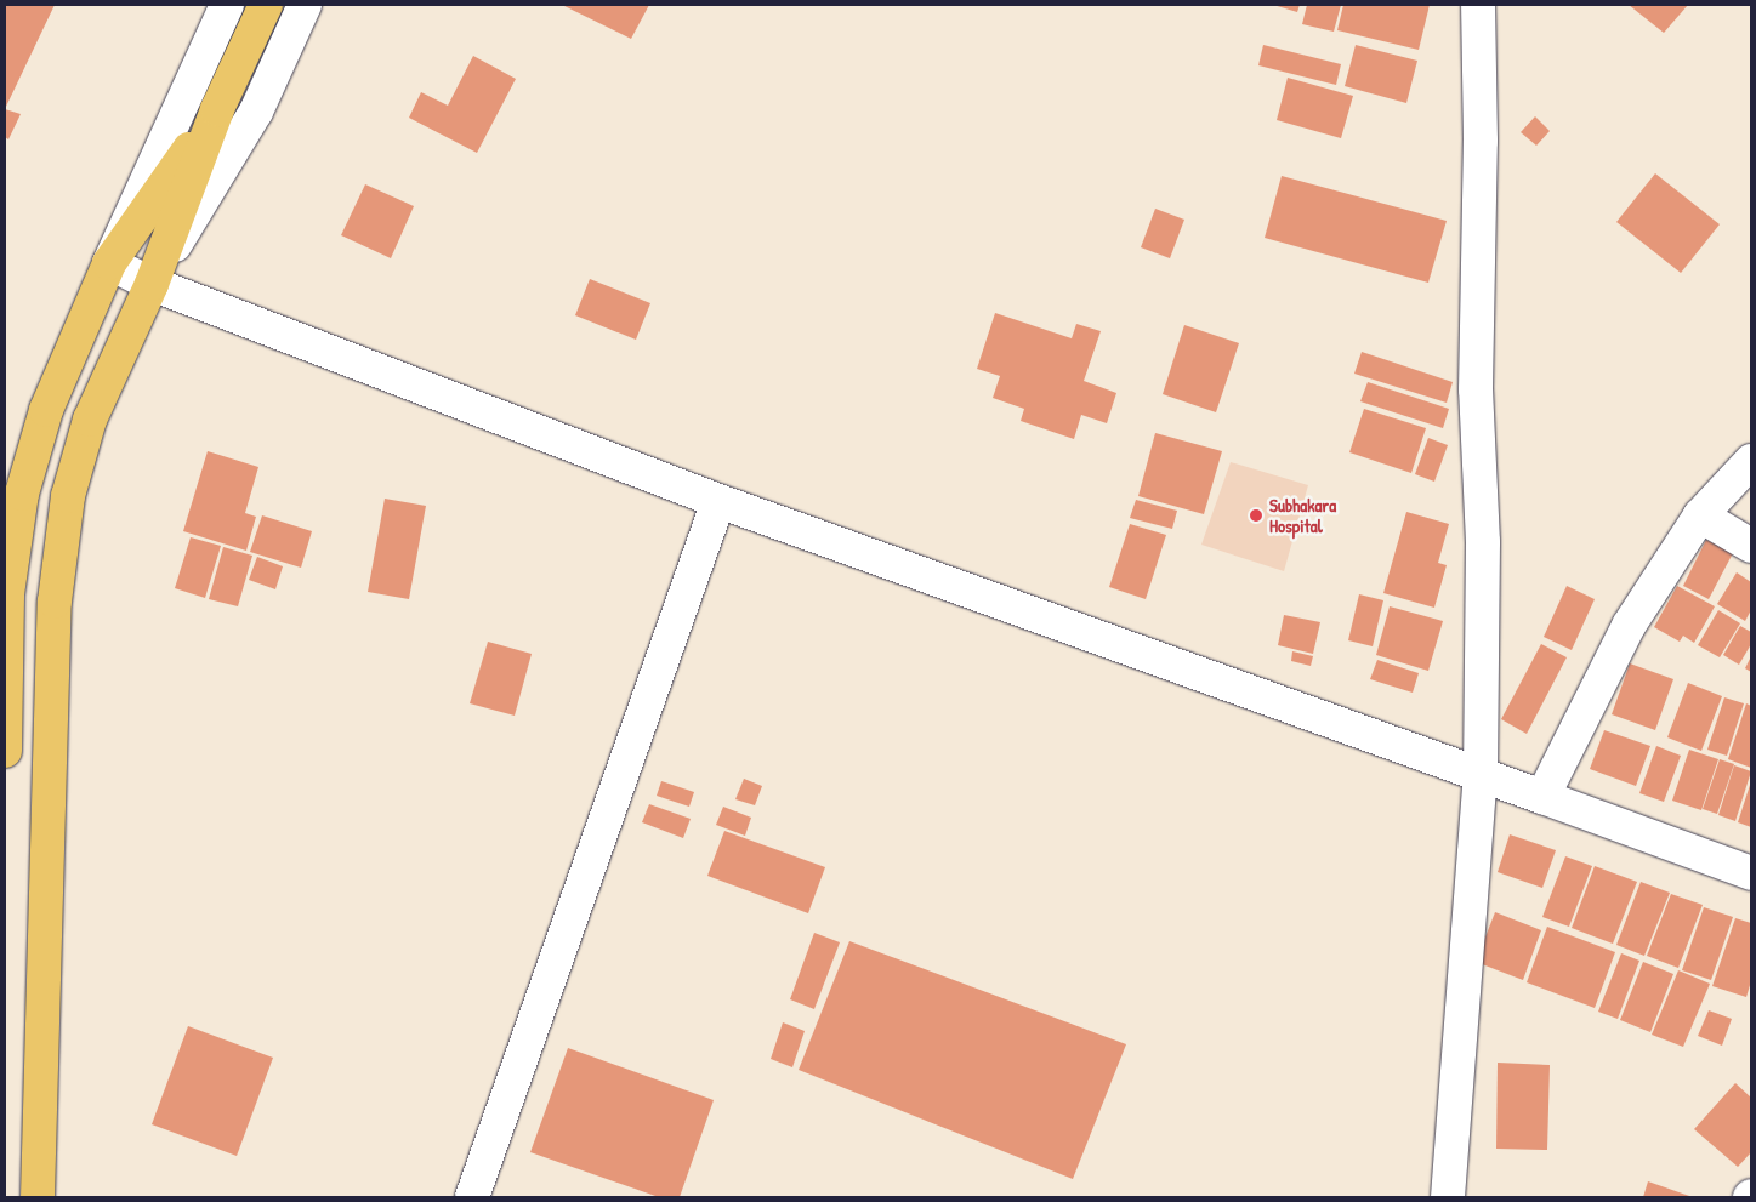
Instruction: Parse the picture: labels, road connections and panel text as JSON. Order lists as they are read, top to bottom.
{
  "places": ["Subhakara Hospital"]
}
